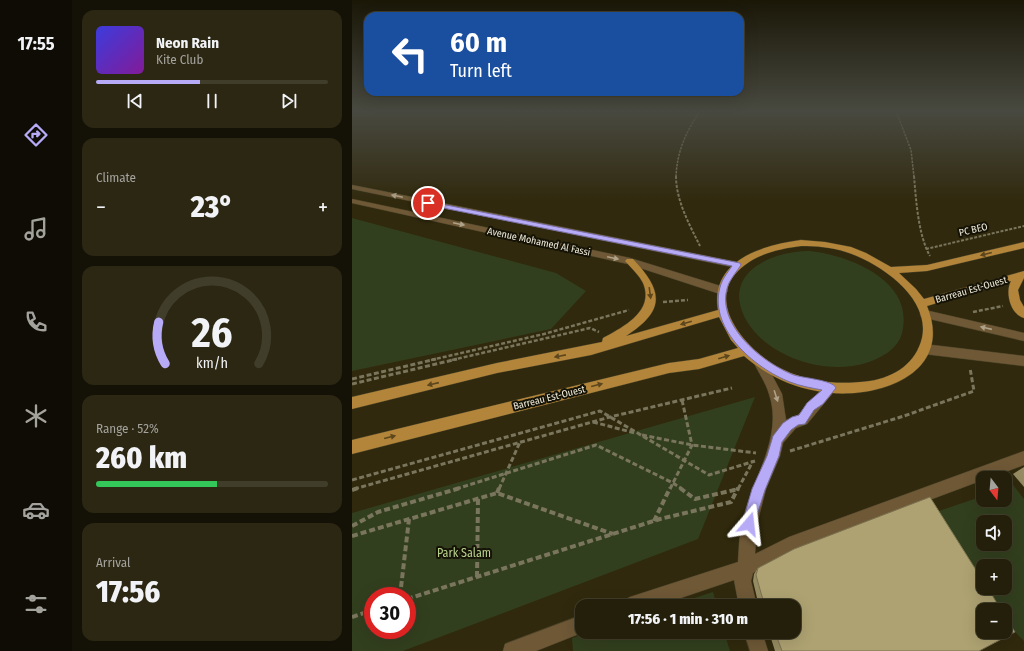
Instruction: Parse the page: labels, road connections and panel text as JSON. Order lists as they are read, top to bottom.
{
  "streets": {
    "main road": ["Barreau Est-Ouest"],
    "street": ["Avenue Mohamed Al Fassi"],
    "path": ["PC BEO"]
  },
  "parks": ["Park Salam"],
  "north": "bottom",
  "page": {
    "tabs": "17:55",
    "turn": ["60 m", "Turn left"],
    "song": ["Neon Rain", "Kite Club"],
    "tile": [
      "Climate",
      ["Range · 52%", "260 km"],
      ["Arrival", "17:56"]
    ],
    "heat": ["−", "23°", "+"],
    "map_buttons": ["+", "−"],
    "limit": "30",
    "trip": "17:56 · 1 min · 310 m",
    "gauge": ["26", "km/h"]
  }
}
